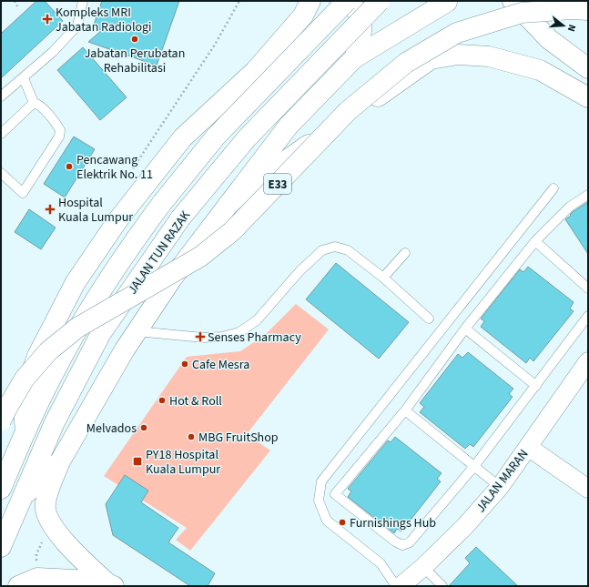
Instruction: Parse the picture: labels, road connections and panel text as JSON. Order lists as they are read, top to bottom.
{
  "streets": {
    "main road": ["E33", "JALAN TUN RAZAK"],
    "street": ["JALAN MARAN"]
  },
  "places": {
    "health": ["Kompleks MRI Jabatan Radiologi", "Hospital Kuala Lumpur", "Senses Pharmacy"],
    "other": [
      "Jabatan Perubatan Rehabilitasi",
      "Pencawang Elektrik No. 11",
      "Cafe Mesra",
      "Hot & Roll",
      "Melvados",
      "MBG FruitShop",
      "Furnishings Hub"
    ],
    "transit": ["PY18 Hospital Kuala Lumpur"]
  },
  "north": "right"
}
